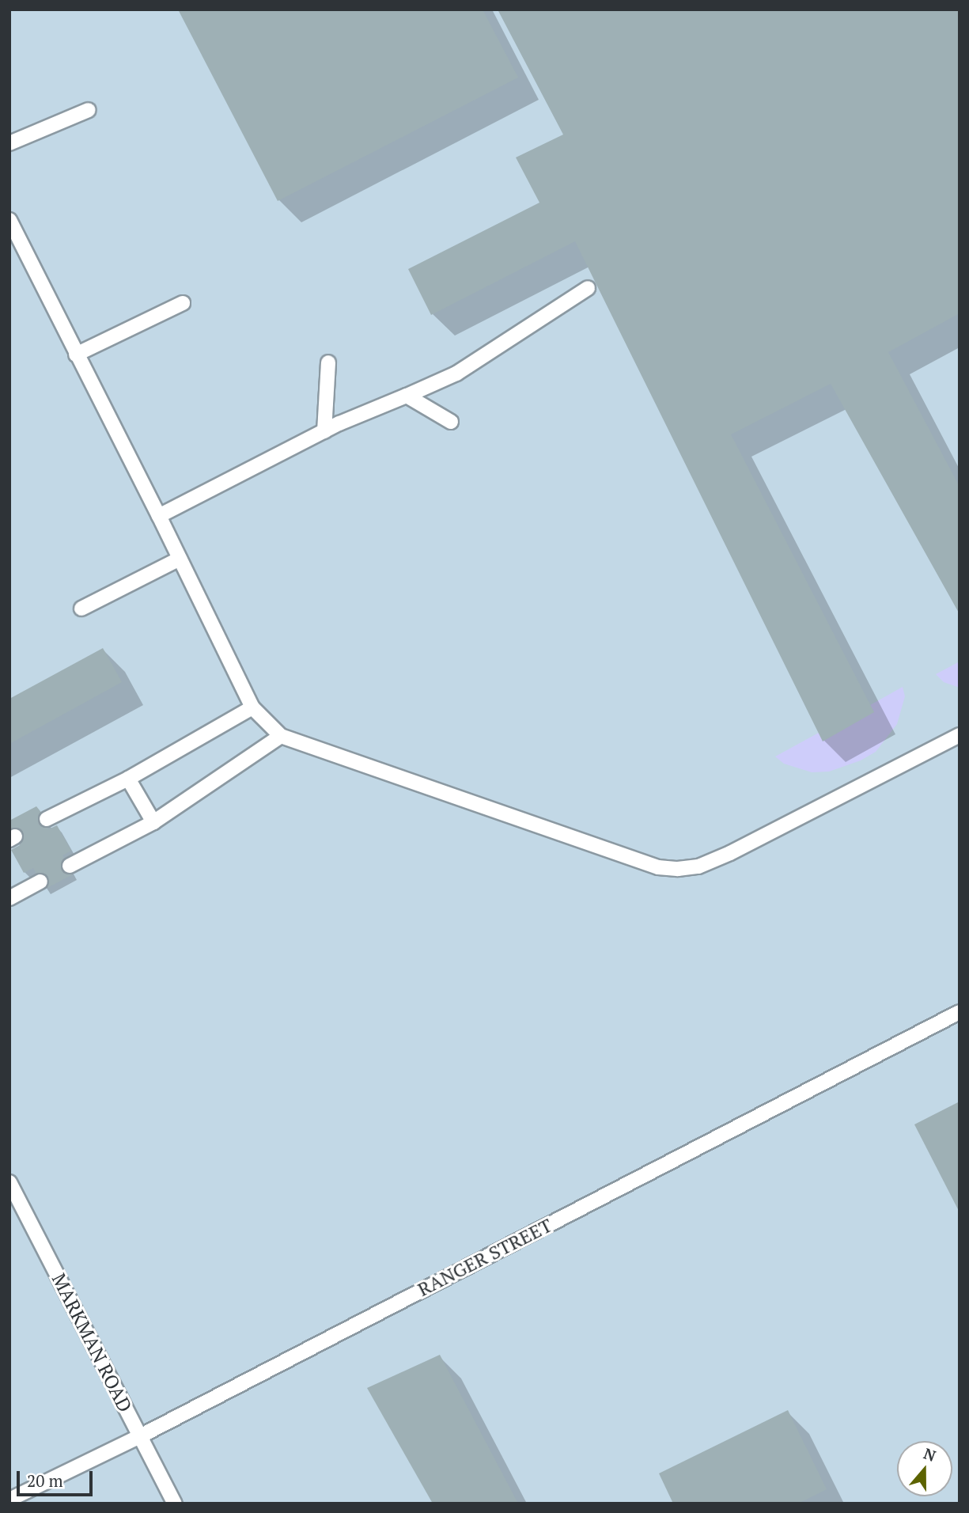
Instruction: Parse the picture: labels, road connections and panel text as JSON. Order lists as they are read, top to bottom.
{
  "streets": {
    "lane": ["RANGER STREET", "MARKMAN ROAD"]
  },
  "crossings": [
    ["RANGER STREET", "MARKMAN ROAD"]
  ],
  "scale_bar": "20 m",
  "north": "top"
}
